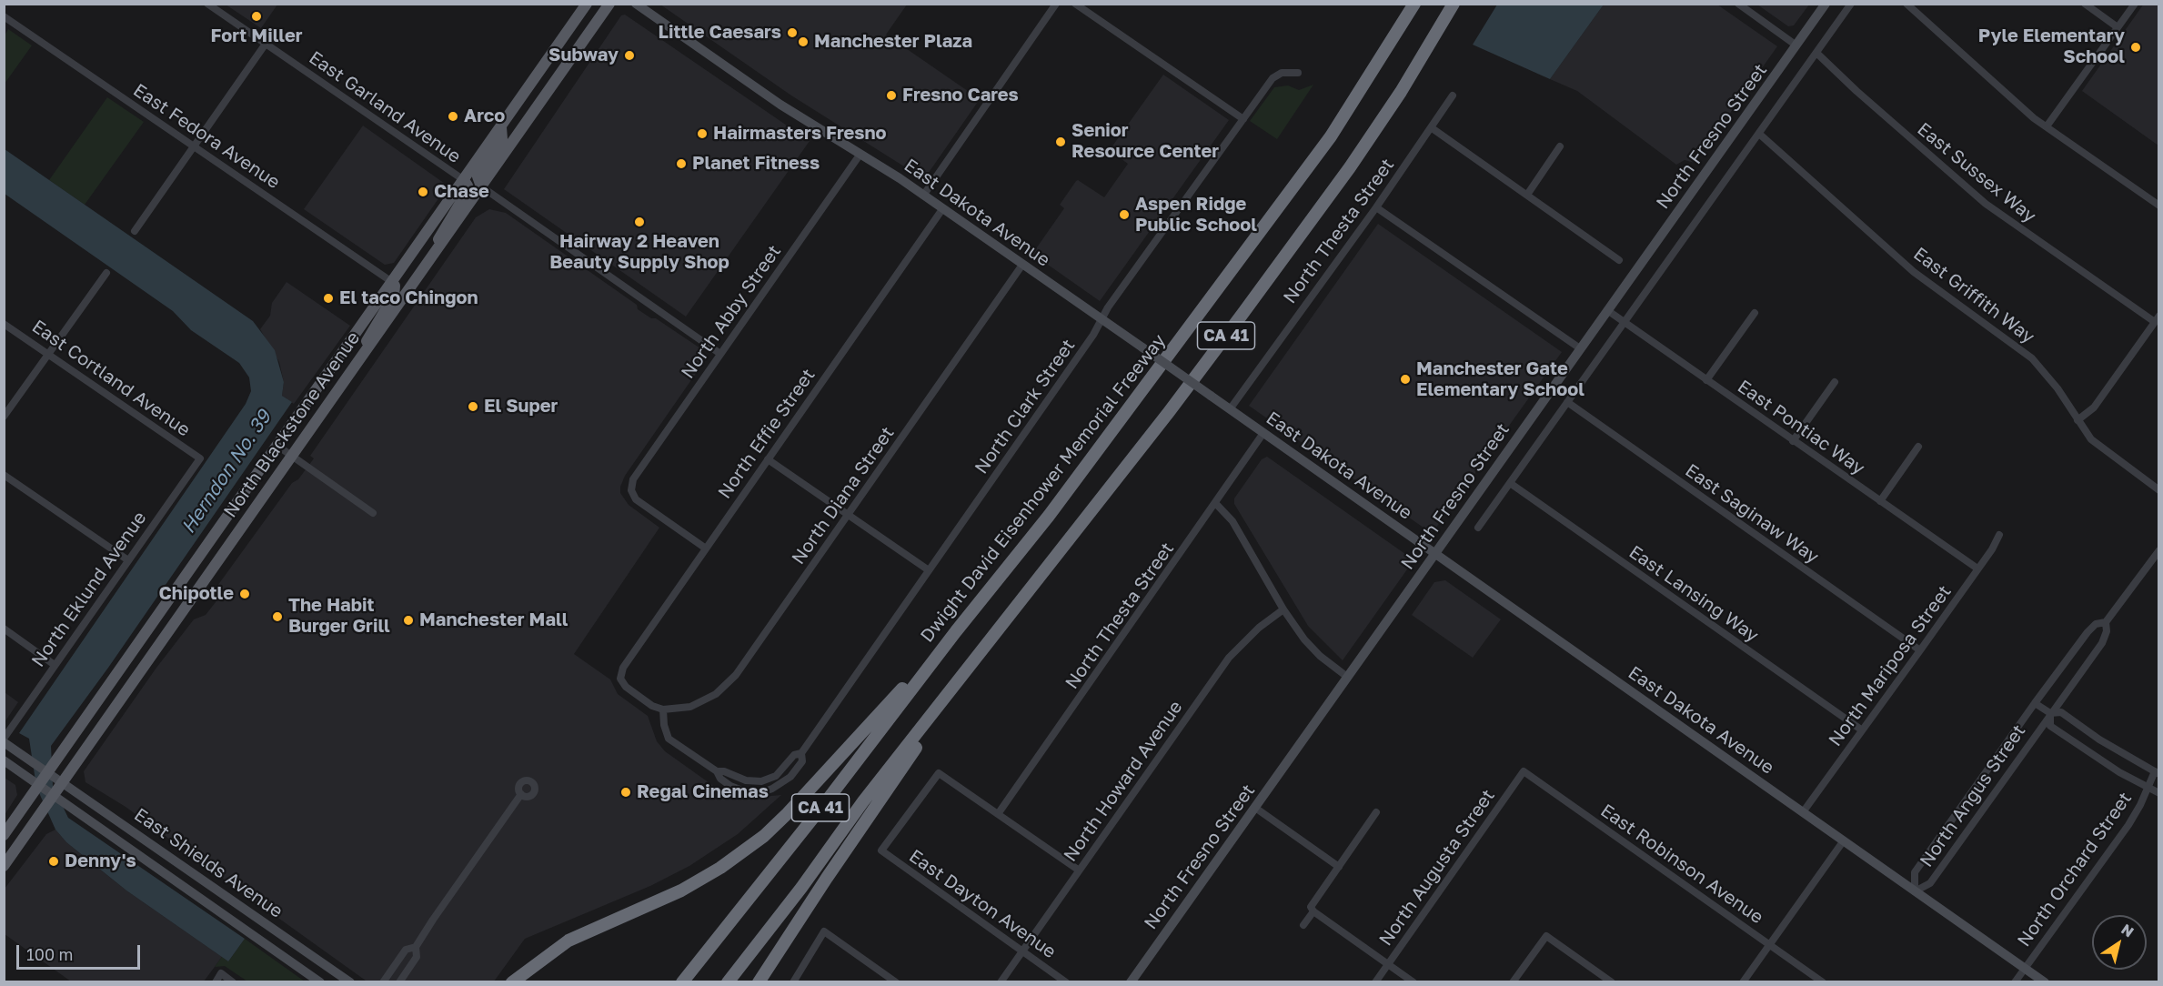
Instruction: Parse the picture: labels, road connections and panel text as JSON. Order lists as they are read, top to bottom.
{
  "streets": {
    "highway": ["CA 41", "Dwight David Eisenhower Memorial Freeway"],
    "main road": [
      "North Fresno Street",
      "East Dakota Avenue",
      "North Blackstone Avenue",
      "East Shields Avenue"
    ],
    "street": [
      "East Garland Avenue",
      "East Fedora Avenue",
      "East Sussex Way",
      "North Thesta Street",
      "East Griffith Way",
      "North Abby Street",
      "East Cortland Avenue",
      "North Clark Street",
      "East Pontiac Way",
      "North Effie Street",
      "North Diana Street",
      "East Saginaw Way",
      "North Eklund Avenue",
      "East Lansing Way",
      "North Mariposa Street",
      "North Howard Avenue",
      "North Angus Street",
      "East Robinson Avenue",
      "North Augusta Street",
      "North Orchard Street",
      "East Dayton Avenue"
    ]
  },
  "crossings": [
    ["East Garland Avenue", "North Blackstone Avenue"],
    ["East Fedora Avenue", "North Blackstone Avenue"],
    ["North Fresno Street", "East Dakota Avenue"],
    ["North Fresno Street", "East Pontiac Way"],
    ["East Dakota Avenue", "North Thesta Street"],
    ["East Dakota Avenue", "North Abby Street"],
    ["East Dakota Avenue", "North Clark Street"],
    ["East Dakota Avenue", "North Effie Street"],
    ["East Dakota Avenue", "North Diana Street"],
    ["East Dakota Avenue", "North Mariposa Street"],
    ["East Dakota Avenue", "North Angus Street"],
    ["East Dakota Avenue", "North Orchard Street"],
    ["North Thesta Street", "East Dayton Avenue"],
    ["North Abby Street", "North Effie Street"],
    ["East Cortland Avenue", "North Eklund Avenue"],
    ["North Blackstone Avenue", "East Shields Avenue"],
    ["East Pontiac Way", "North Mariposa Street"],
    ["North Effie Street", "North Diana Street"],
    ["East Saginaw Way", "North Mariposa Street"],
    ["North Eklund Avenue", "East Shields Avenue"],
    ["East Lansing Way", "North Mariposa Street"],
    ["North Howard Avenue", "East Dayton Avenue"],
    ["East Robinson Avenue", "North Augusta Street"]
  ],
  "water": ["Herndon No. 39"],
  "places": [
    "Fort Miller",
    "Little Caesars",
    "Manchester Plaza",
    "Pyle Elementary School",
    "Subway",
    "Fresno Cares",
    "Arco",
    "Hairmasters Fresno",
    "Senior Resource Center",
    "Planet Fitness",
    "Chase",
    "Aspen Ridge Public School",
    "Hairway 2 Heaven Beauty Supply Shop",
    "El taco Chingon",
    "Manchester Gate Elementary School",
    "El Super",
    "Chipotle",
    "The Habit Burger Grill",
    "Manchester Mall",
    "Regal Cinemas",
    "Denny's"
  ],
  "scale_bar": "100 m",
  "north": "top right"
}
